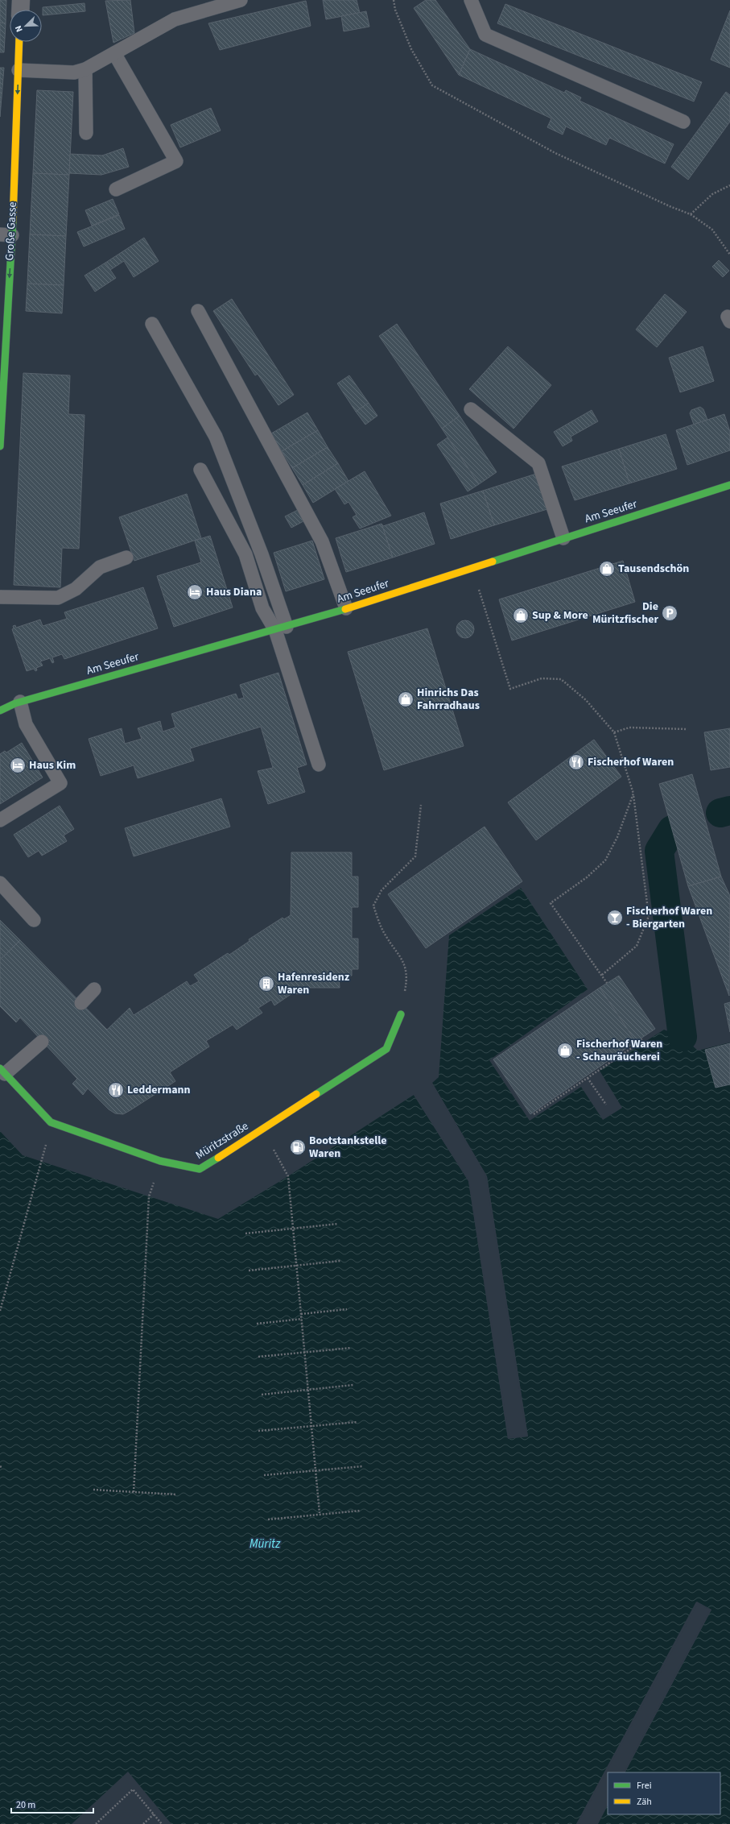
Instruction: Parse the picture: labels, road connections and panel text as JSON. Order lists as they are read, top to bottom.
{
  "streets": {
    "street": ["Große Gasse", "Am Seeufer", "Müritzstraße"]
  },
  "one_way": ["Große Gasse"],
  "water": ["Müritz"],
  "places": {
    "shop": [
      "Tausendschön",
      "Sup & More",
      "Hinrichs Das Fahrradhaus",
      "Fischerhof Waren - Schauräucherei"
    ],
    "hotel": ["Haus Diana", "Haus Kim"],
    "parking": ["Die Müritzfischer"],
    "restaurant": ["Fischerhof Waren", "Leddermann"],
    "bar": ["Fischerhof Waren - Biergarten"],
    "building": ["Hafenresidenz Waren"],
    "fuel station": ["Bootstankstelle Waren"]
  },
  "legend": ["Frei", "Zäh"],
  "scale_bar": "20 m",
  "north": "bottom left"
}
